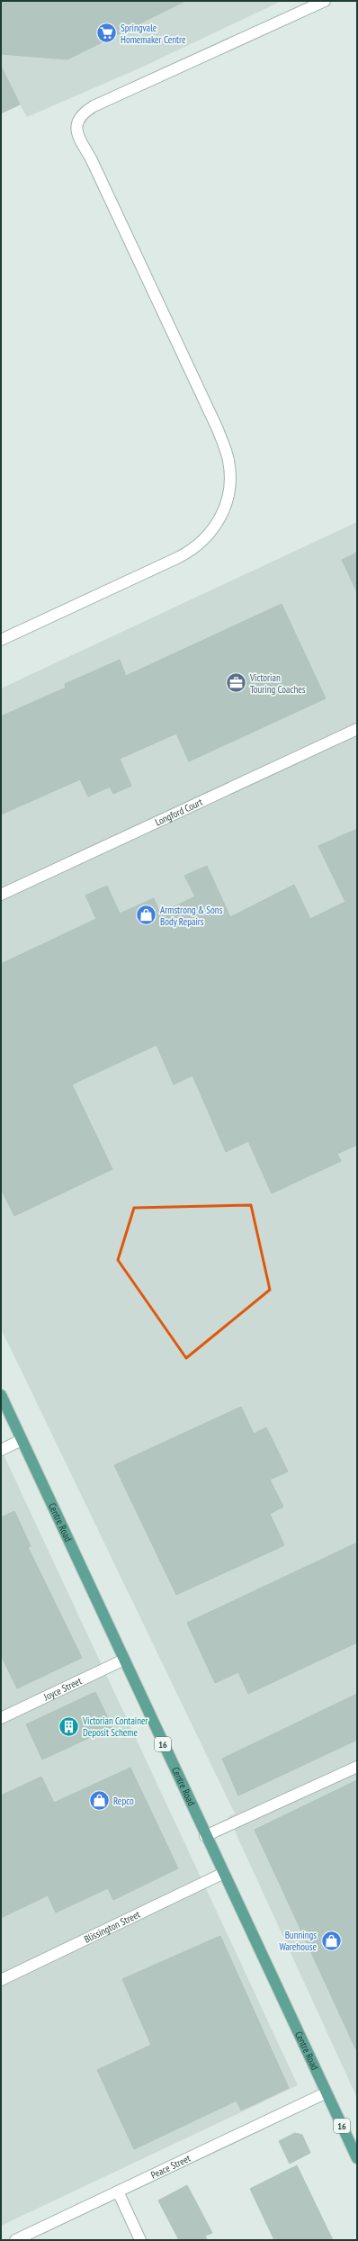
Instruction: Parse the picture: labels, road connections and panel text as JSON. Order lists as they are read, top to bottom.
{
  "streets": {
    "main road": ["Centre Road", "16"],
    "street": [
      "Longford Court",
      "Joyce Street",
      "Blissington Street",
      "Peace Street"
    ]
  },
  "crossings": [
    ["Centre Road", "Joyce Street"],
    ["Centre Road", "Blissington Street"],
    ["Centre Road", "Peace Street"]
  ],
  "places": {
    "supermarket": ["Springvale Homemaker Centre"],
    "office": ["Victorian Touring Coaches"],
    "shop": ["Armstrong & Sons Body Repairs", "Repco", "Bunnings Warehouse"],
    "building": ["Victorian Container Deposit Scheme"]
  }
}
